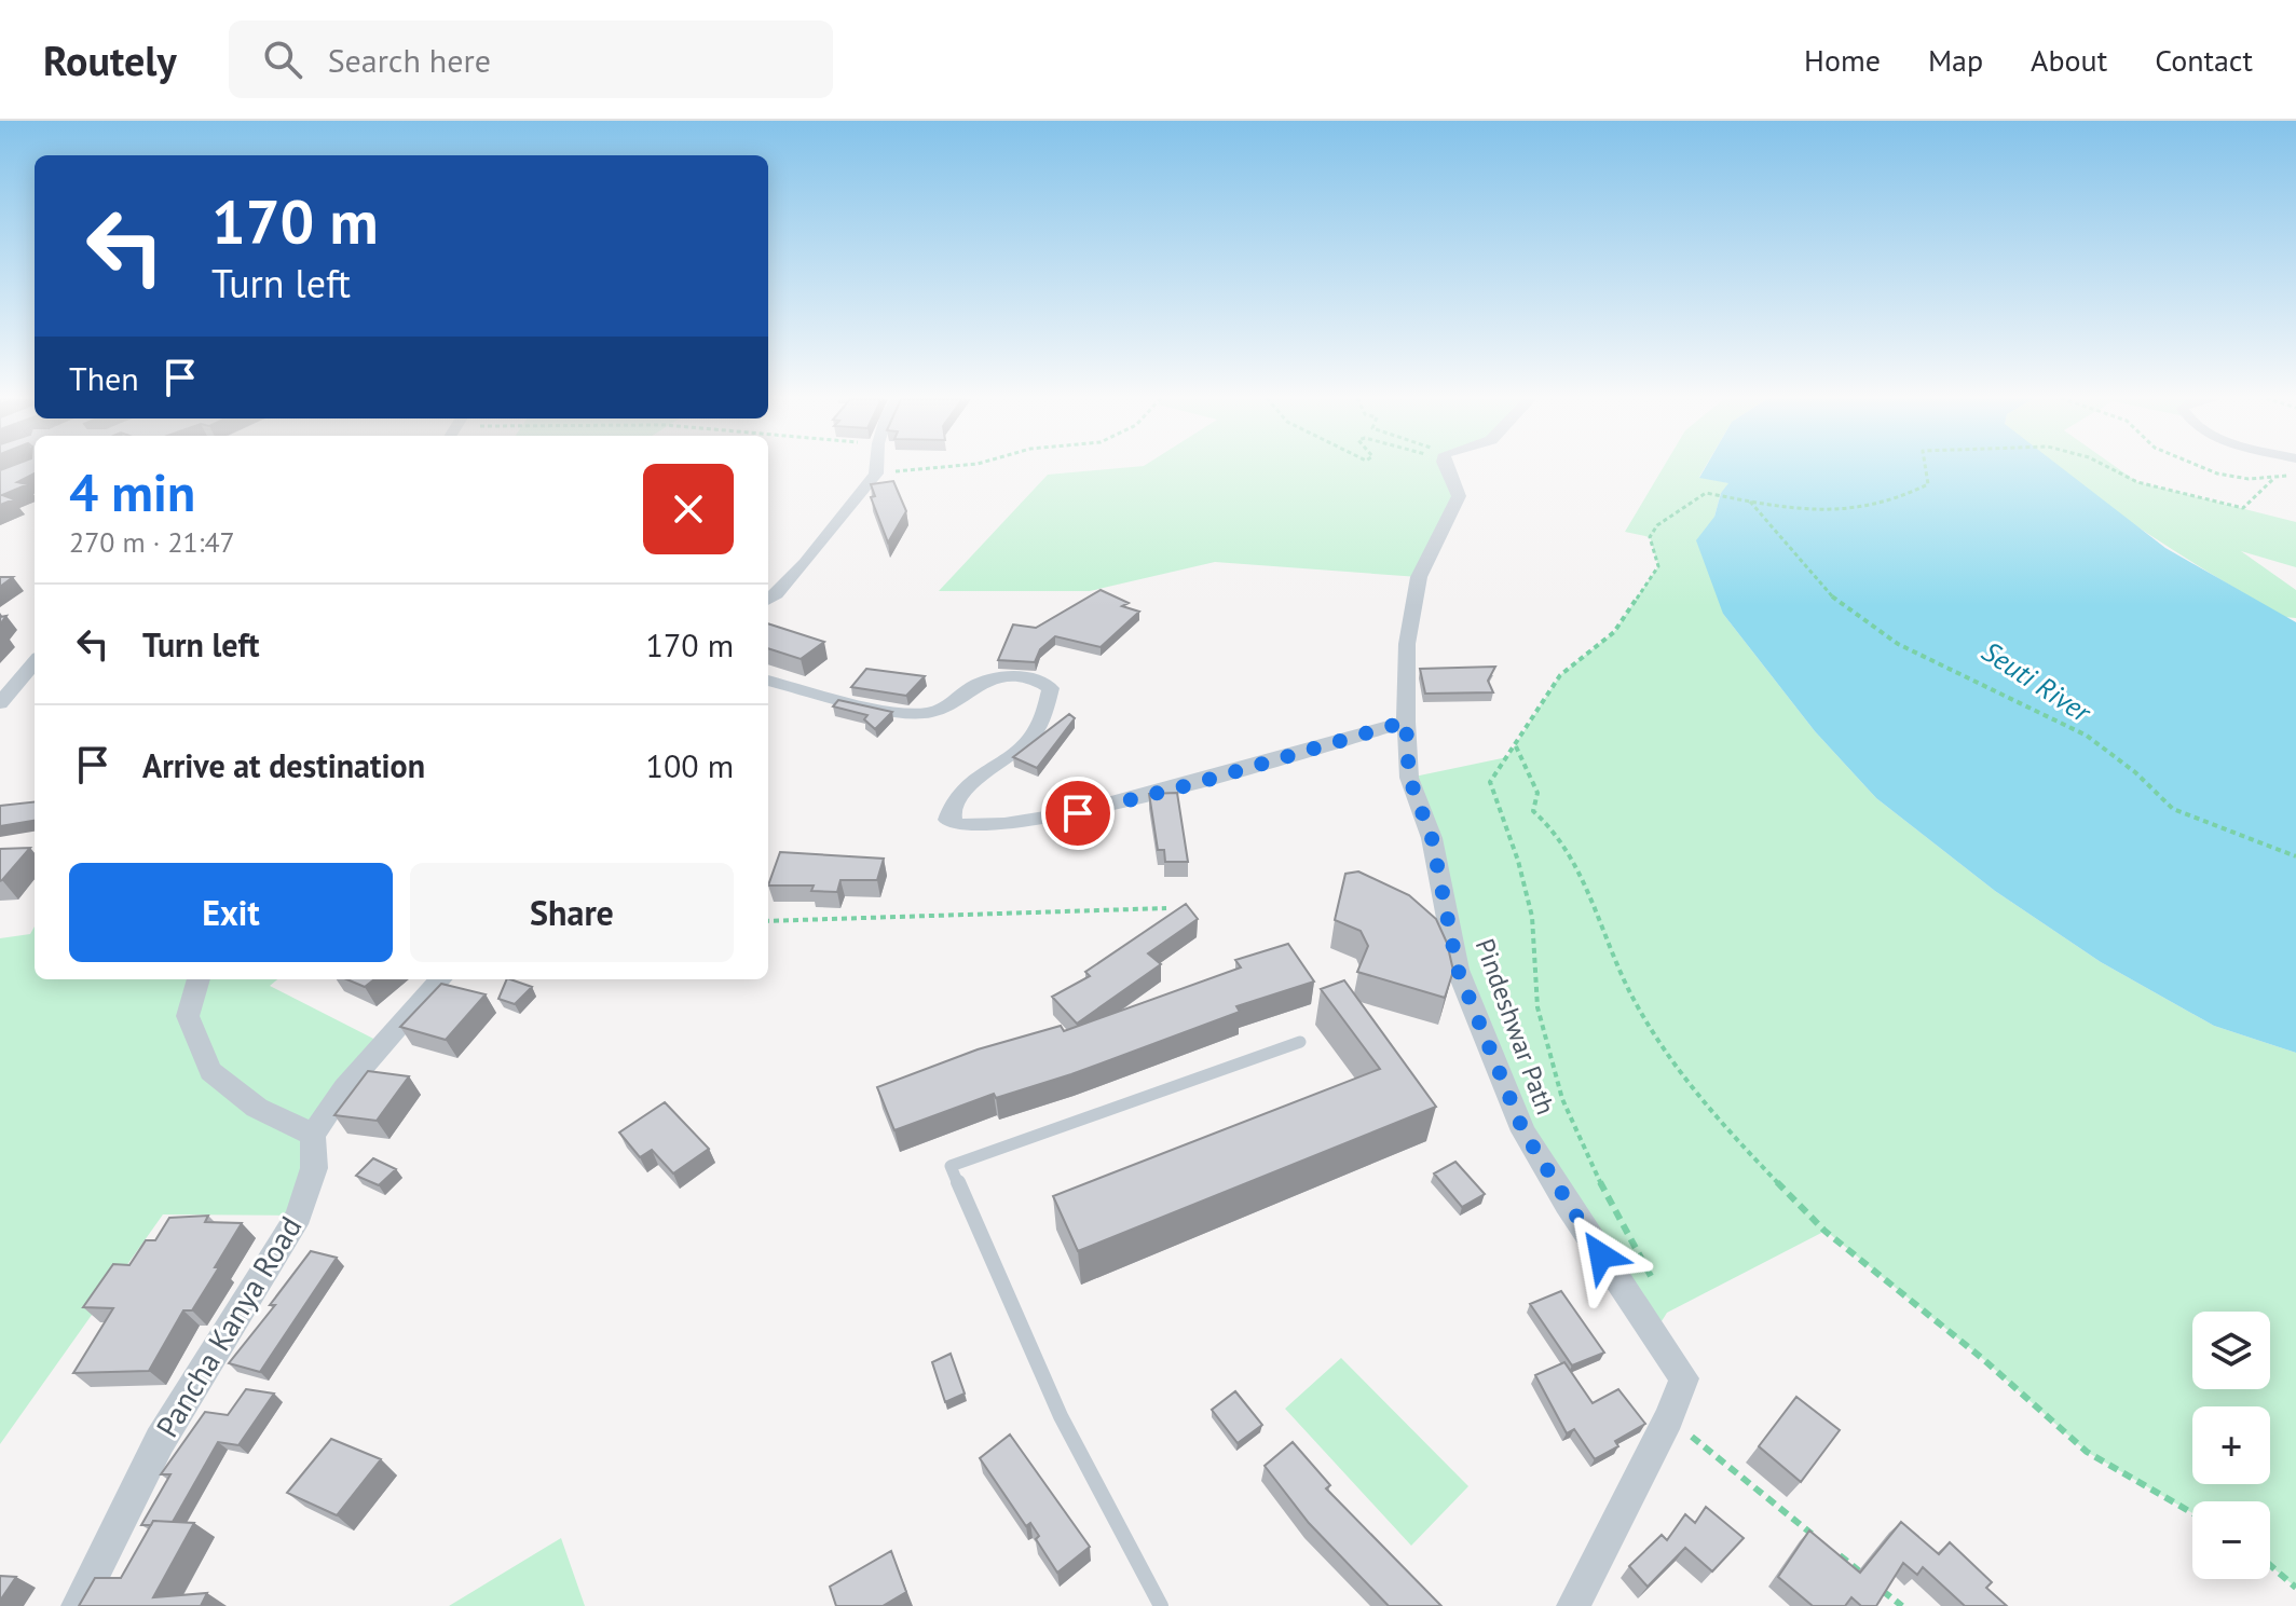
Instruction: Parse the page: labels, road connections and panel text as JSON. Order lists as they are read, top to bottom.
{
  "streets": {
    "street": ["Pindeshwar Path", "Pancha Kanya Road"]
  },
  "water": ["Seuti River"],
  "page": {
    "header": "Routely",
    "search": "Search here",
    "nav": [
      "Home",
      "Map",
      "About",
      "Contact"
    ],
    "turn": ["170 m", "Turn left"],
    "then": "Then",
    "heading": ["4 min", "270 m · 21:47"],
    "list": [
      {
        "name": "Turn left",
        "value": "170 m"
      },
      {
        "name": "Arrive at destination",
        "value": "100 m"
      }
    ],
    "buttons": ["Exit", "Share"],
    "map_buttons": ["+", "−"]
  }
}
